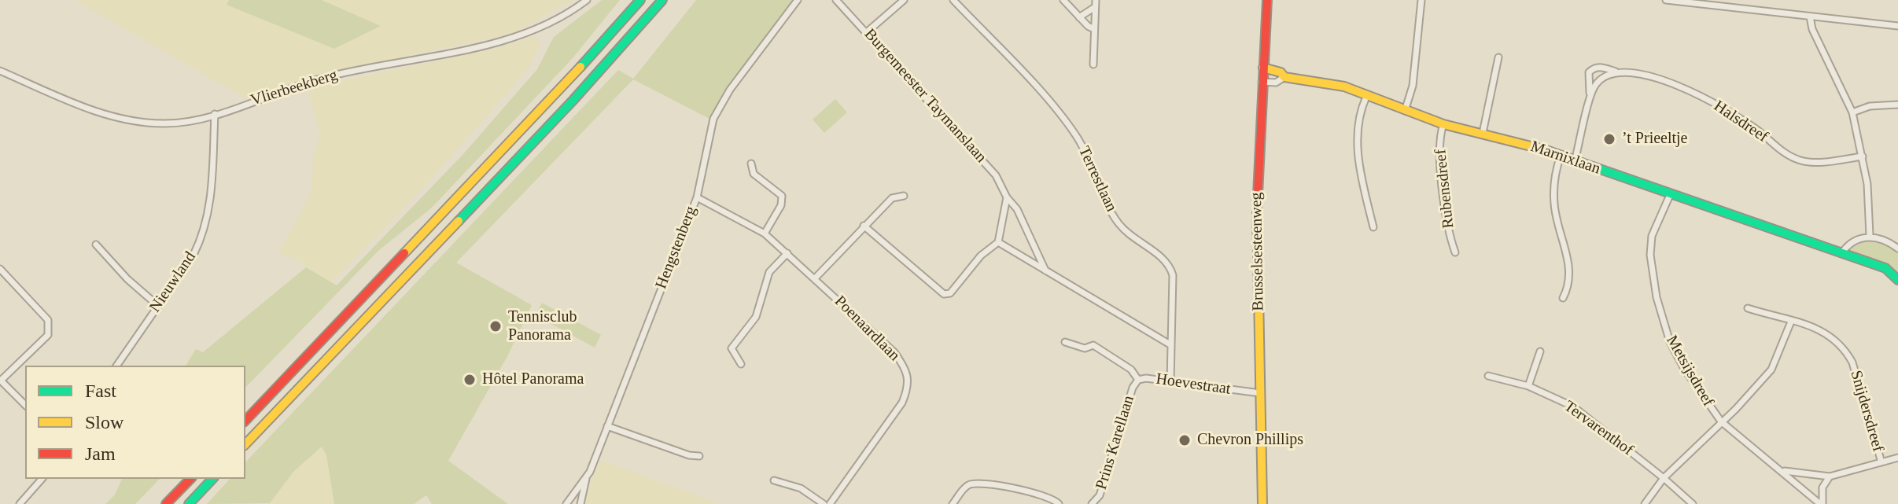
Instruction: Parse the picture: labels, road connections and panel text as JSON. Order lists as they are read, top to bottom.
{
  "streets": {
    "main road": ["Marnixlaan", "Brusselsesteenweg"],
    "street": [
      "Vlierbeekberg",
      "Burgemeester Taymanslaan",
      "Halsdreef",
      "Terrestlaan",
      "Rubensdreef",
      "Hengstenberg",
      "Nieuwland",
      "Poenaardlaan",
      "Metsijsdreef",
      "Hoevestraat",
      "Snijdersdreef",
      "Tervarenthof",
      "Prins Karellaan"
    ]
  },
  "crossings": [
    ["Vlierbeekberg", "Nieuwland"],
    ["Halsdreef", "Marnixlaan"],
    ["Marnixlaan", "Rubensdreef"],
    ["Marnixlaan", "Brusselsesteenweg"],
    ["Marnixlaan", "Metsijsdreef"],
    ["Terrestlaan", "Hoevestraat"],
    ["Hengstenberg", "Poenaardlaan"],
    ["Brusselsesteenweg", "Hoevestraat"],
    ["Hoevestraat", "Prins Karellaan"]
  ],
  "places": [
    "’t Prieeltje",
    "Tennisclub Panorama",
    "Hôtel Panorama",
    "Chevron Phillips"
  ],
  "legend": ["Fast", "Slow", "Jam"]
}
